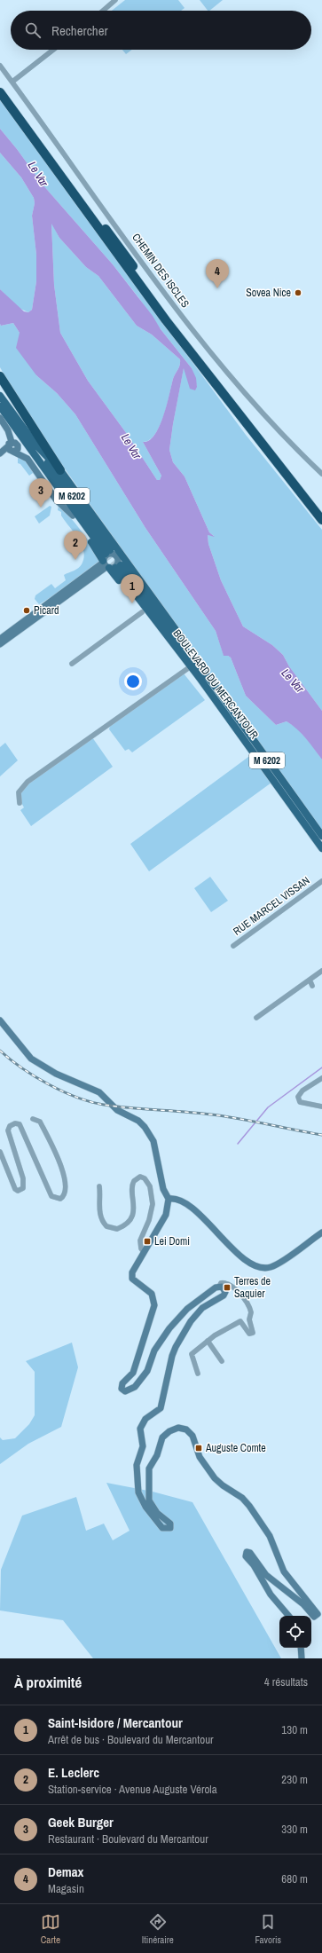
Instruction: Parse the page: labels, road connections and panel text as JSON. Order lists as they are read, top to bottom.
{
  "streets": {
    "main road": ["M 6202", "BOULEVARD DU MERCANTOUR"],
    "street": ["CHEMIN DES ISCLES", "RUE MARCEL VISSAN"]
  },
  "water": ["Le Var"],
  "places": {
    "other": ["Sovea Nice", "Picard"],
    "transit": ["Lei Domi", "Terres de Saquier", "Auguste Comte"]
  },
  "page": {
    "search": "Rechercher",
    "pins": [
      "4",
      "3",
      "2",
      "1"
    ],
    "heading": ["À proximité", "4 résultats"],
    "list": [
      {
        "mark": "1",
        "name": "Saint-Isidore / Mercantour",
        "note": "Arrêt de bus · Boulevard du Mercantour",
        "value": "130 m"
      },
      {
        "mark": "2",
        "name": "E. Leclerc",
        "note": "Station-service · Avenue Auguste Vérola",
        "value": "230 m"
      },
      {
        "mark": "3",
        "name": "Geek Burger",
        "note": "Restaurant · Boulevard du Mercantour",
        "value": "330 m"
      },
      {
        "mark": "4",
        "name": "Demax",
        "note": "Magasin",
        "value": "680 m"
      }
    ],
    "nav": ["Carte", "Itinéraire", "Favoris"]
  }
}
